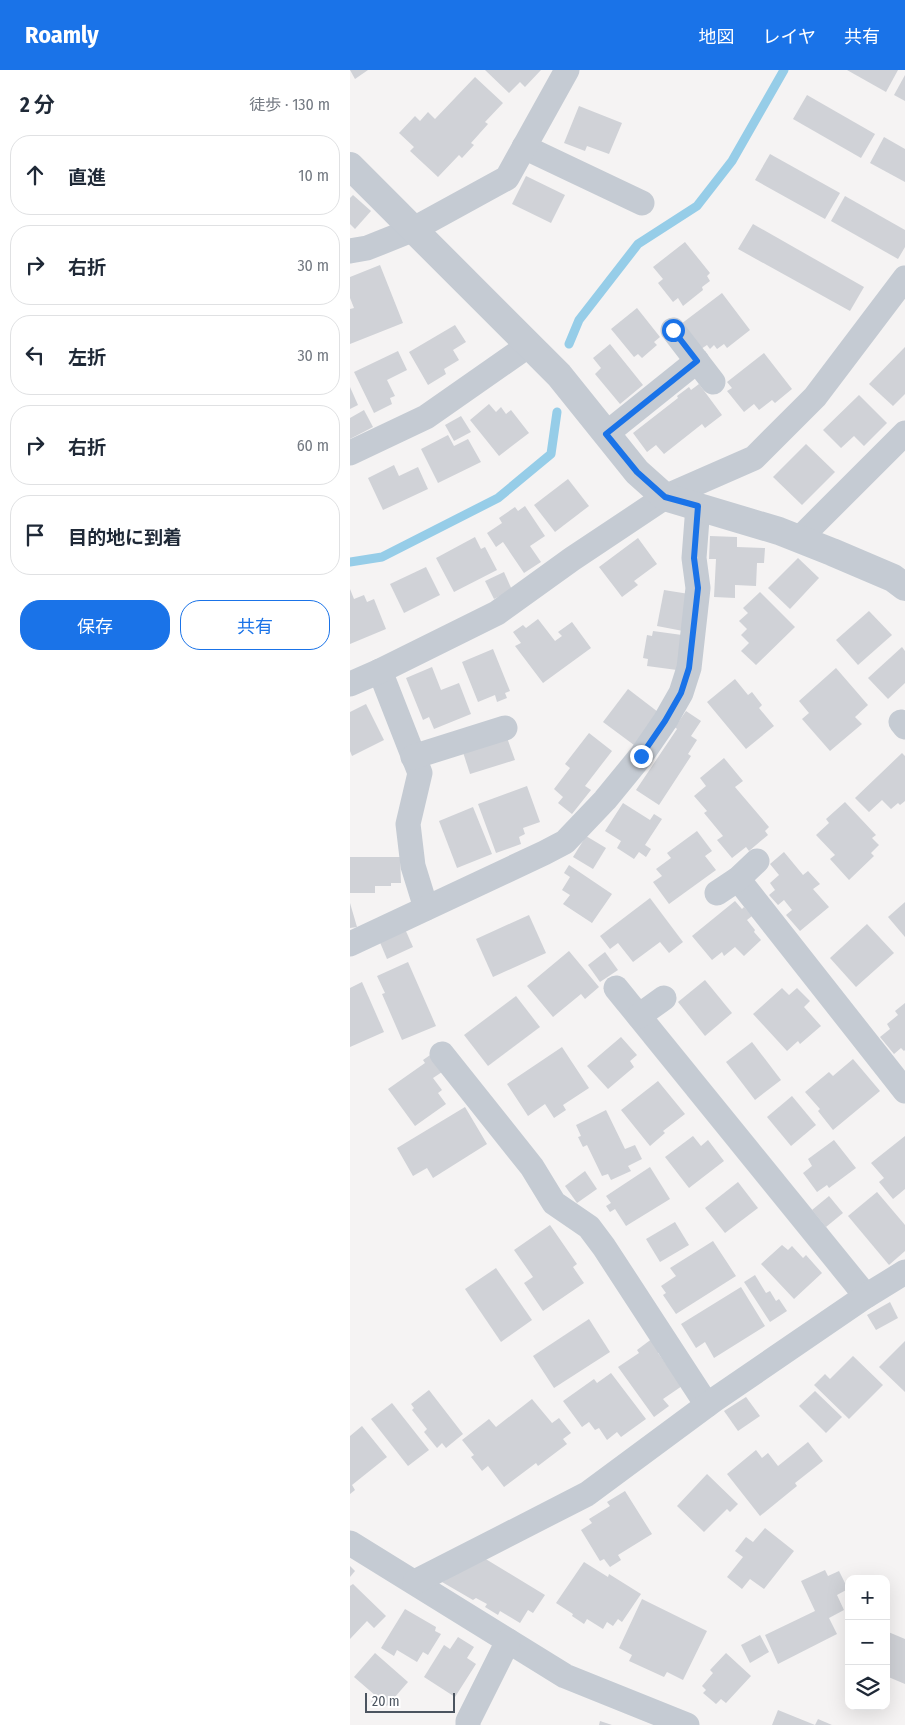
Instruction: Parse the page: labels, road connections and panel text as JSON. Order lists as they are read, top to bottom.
{
  "scale_bar": "20 m",
  "page": {
    "header": "Roamly",
    "nav": ["地図", "レイヤ", "共有"],
    "heading": ["2 分", "徒歩 · 130 m"],
    "list": [
      ["直進", "10 m"],
      ["右折", "30 m"],
      ["左折", "30 m"],
      ["右折", "60 m"],
      "目的地に到着"
    ],
    "buttons": ["保存", "共有"],
    "map_buttons": ["+", "−"],
    "scale": "20 m"
  }
}
